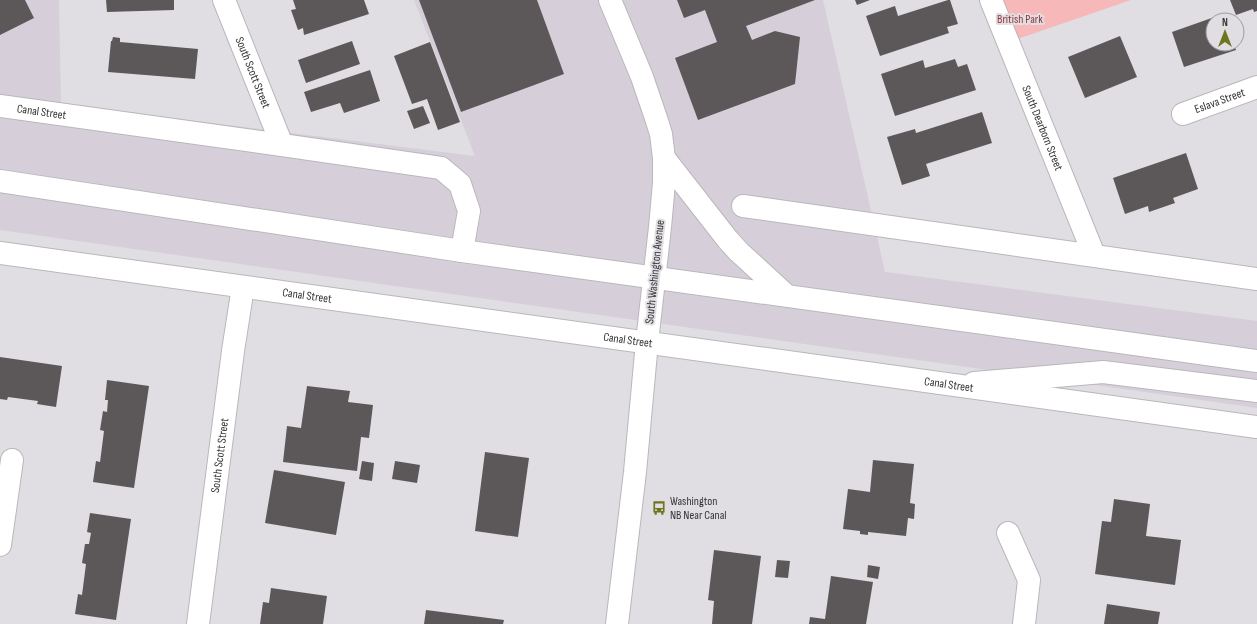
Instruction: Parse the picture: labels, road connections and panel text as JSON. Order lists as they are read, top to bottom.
{
  "streets": {
    "street": [
      "South Scott Street",
      "Eslava Street",
      "Canal Street",
      "South Dearborn Street",
      "South Washington Avenue"
    ]
  },
  "crossings": [
    ["South Scott Street", "Canal Street"],
    ["Canal Street", "South Washington Avenue"]
  ],
  "parks": ["British Park"],
  "places": {
    "bus stop": ["Washington NB Near Canal"]
  },
  "north": "top"
}
